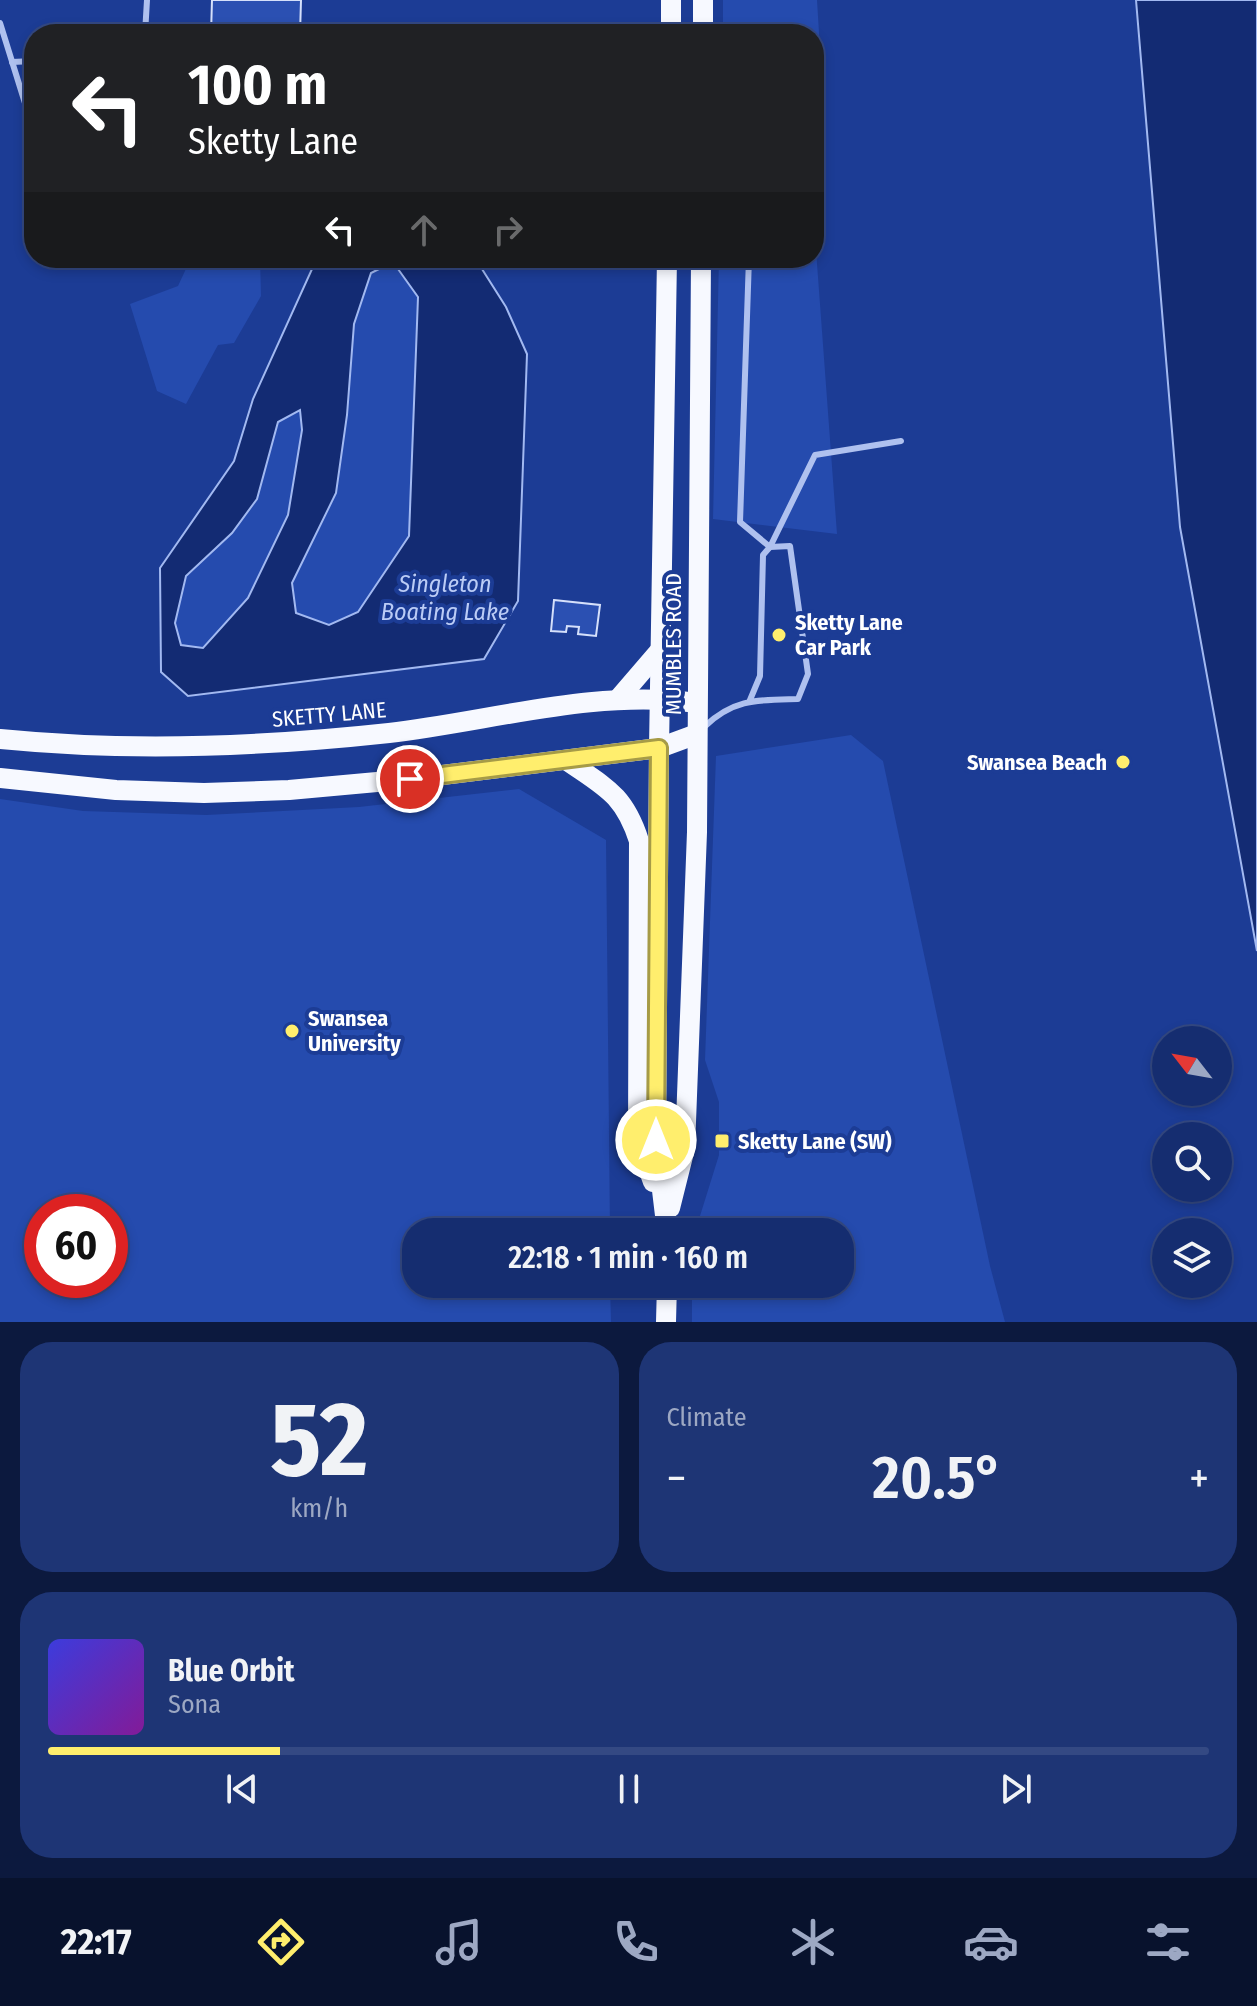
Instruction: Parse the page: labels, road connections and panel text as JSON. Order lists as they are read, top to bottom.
{
  "streets": {
    "main road": ["MUMBLES ROAD", "SKETTY LANE"]
  },
  "crossings": [
    ["MUMBLES ROAD", "SKETTY LANE"]
  ],
  "water": ["Singleton Boating Lake"],
  "places": {
    "other": ["Sketty Lane Car Park", "Swansea Beach", "Swansea University"],
    "transit": ["Sketty Lane (SW)"]
  },
  "north": "top left",
  "page": {
    "turn": ["100 m", "Sketty Lane"],
    "limit": "60",
    "trip": "22:18 · 1 min · 160 m",
    "tile": [
      ["52", "km/h"],
      "Climate"
    ],
    "heat": ["−", "20.5°", "+"],
    "song": ["Blue Orbit", "Sona"],
    "tabs": "22:17"
  }
}
